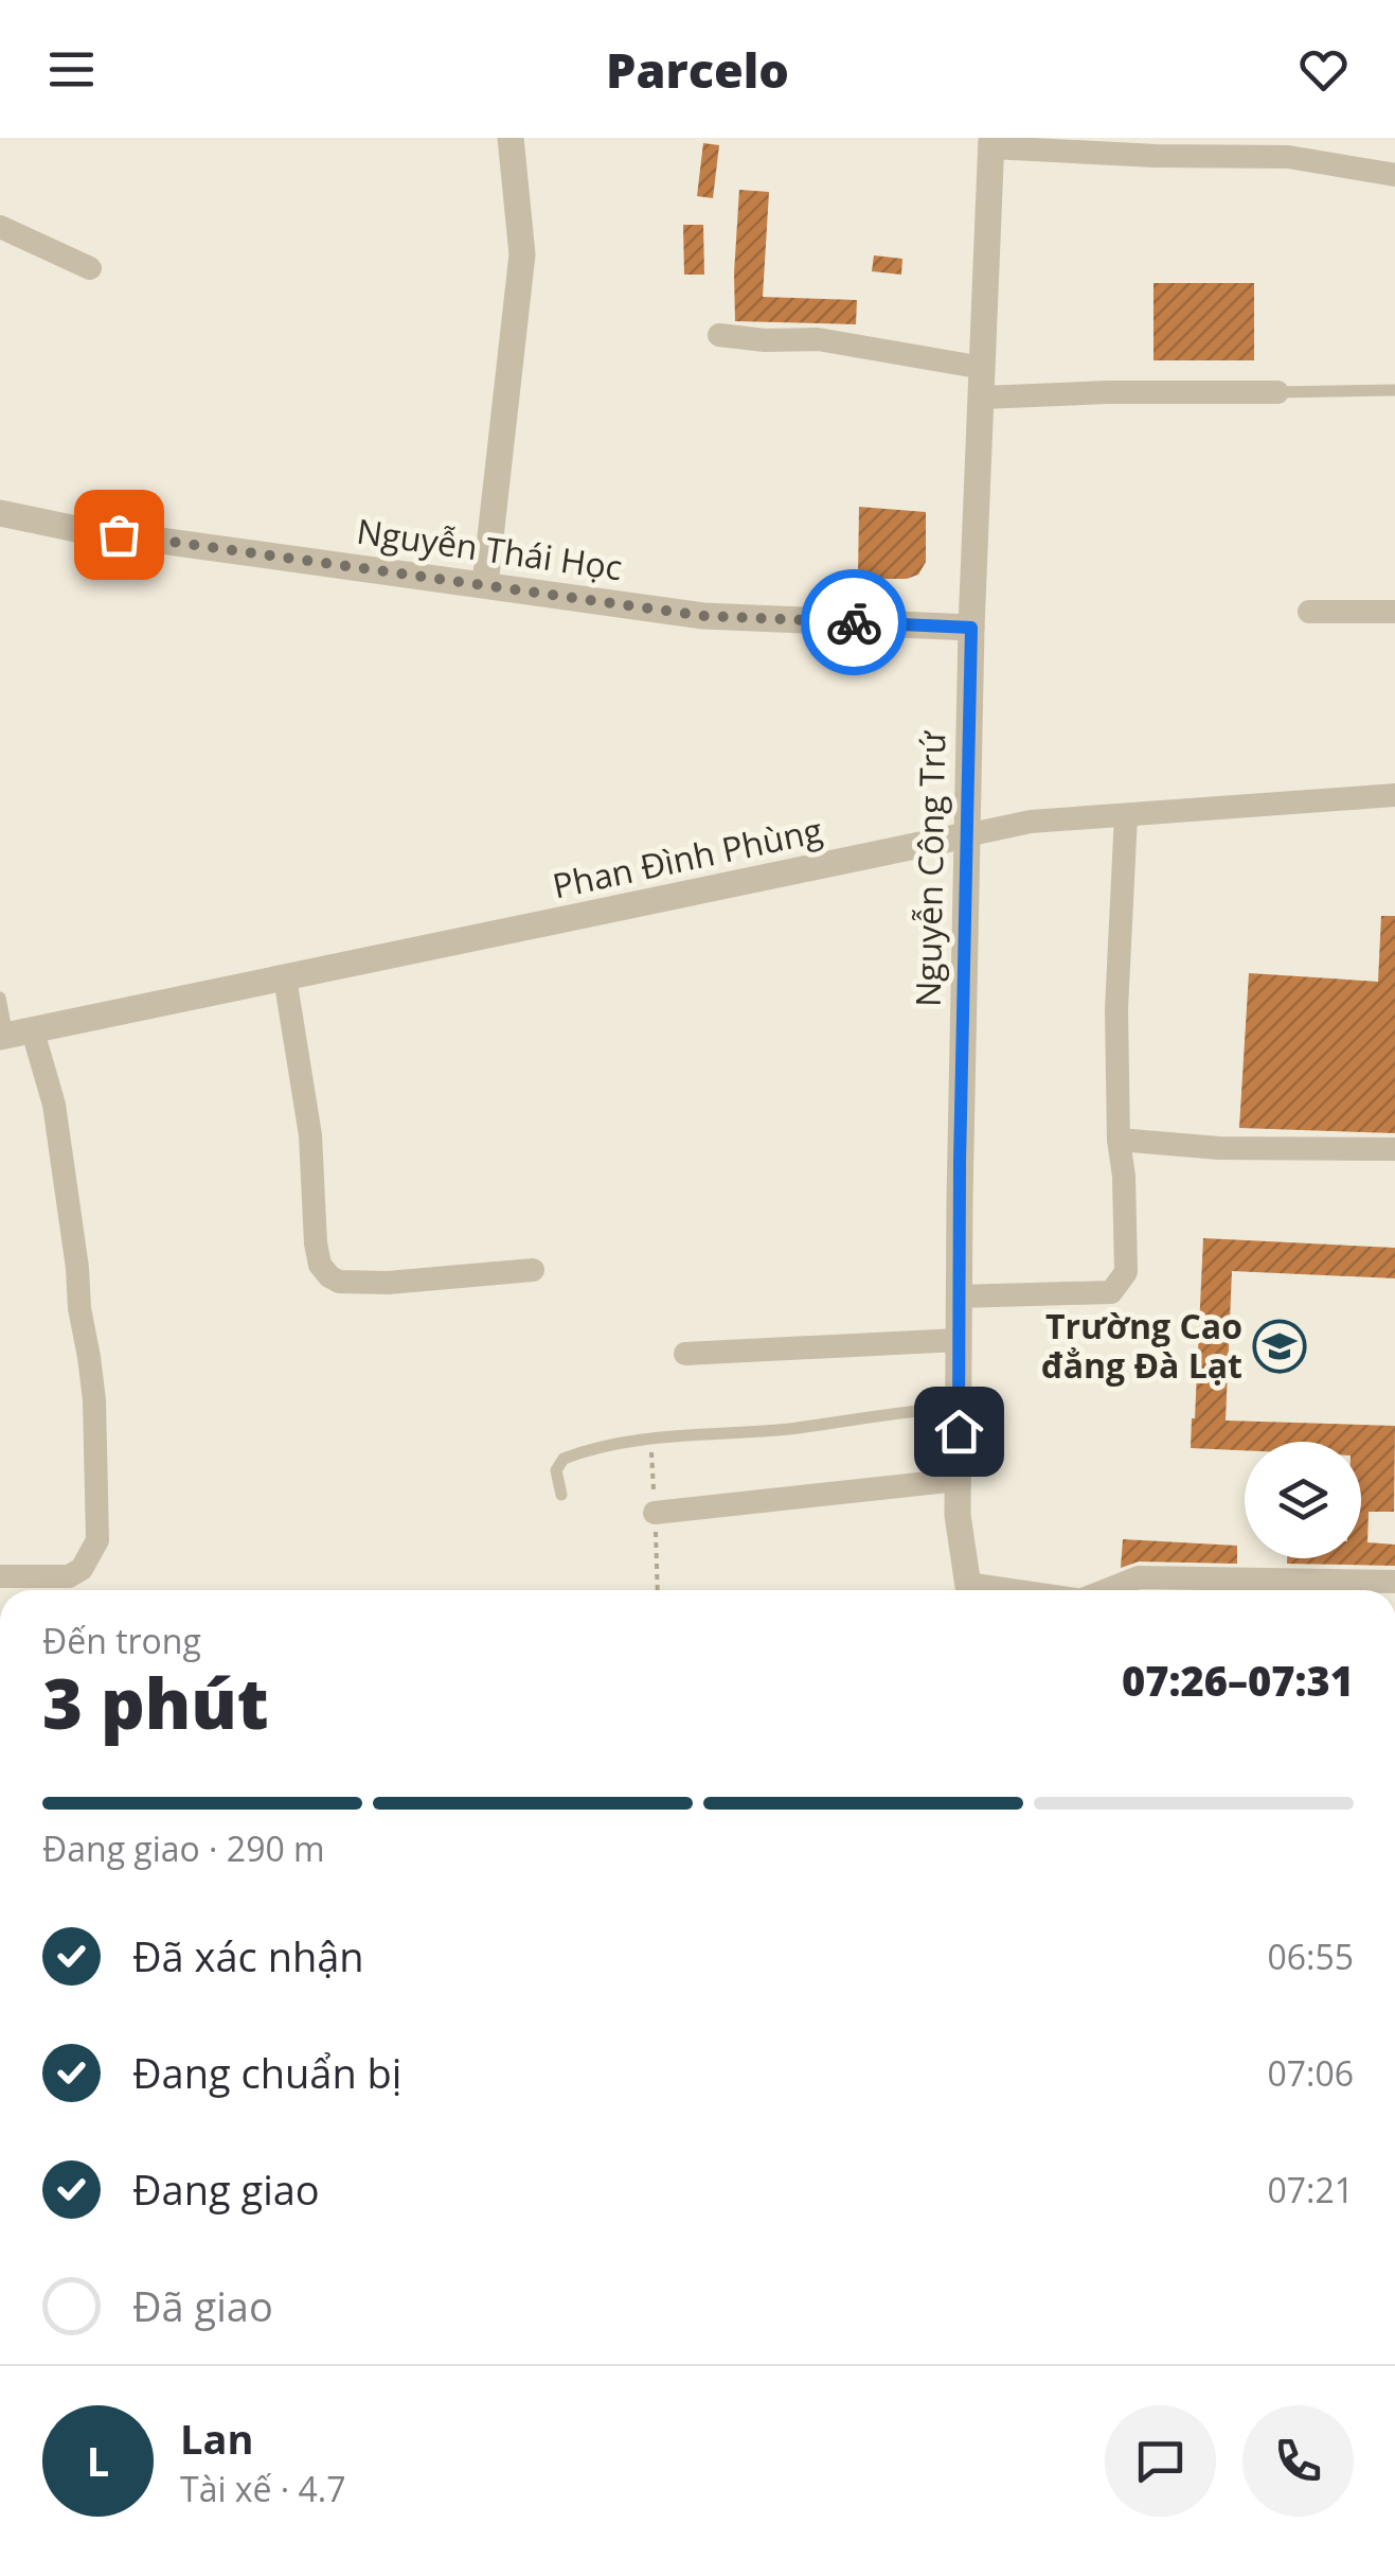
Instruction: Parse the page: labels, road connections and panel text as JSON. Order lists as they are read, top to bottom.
{
  "streets": {
    "street": ["Nguyễn Thái Học", "Phan Đình Phùng", "Nguyễn Công Trứ"]
  },
  "crossings": [
    ["Nguyễn Thái Học", "Nguyễn Công Trứ"],
    ["Phan Đình Phùng", "Nguyễn Công Trứ"]
  ],
  "places": {
    "school or university": ["Trường Cao đẳng Đà Lạt"]
  },
  "page": {
    "header": "Parcelo",
    "heading": ["3 phút", "Đến trong", "07:26–07:31"],
    "panel": ["Lan", "Tài xế · 4.7"],
    "bar": "Đang giao · 290 m",
    "list": [
      ["Đã xác nhận", "06:55"],
      ["Đang chuẩn bị", "07:06"],
      ["Đang giao", "07:21"],
      "Đã giao"
    ],
    "round": "L"
  }
}
